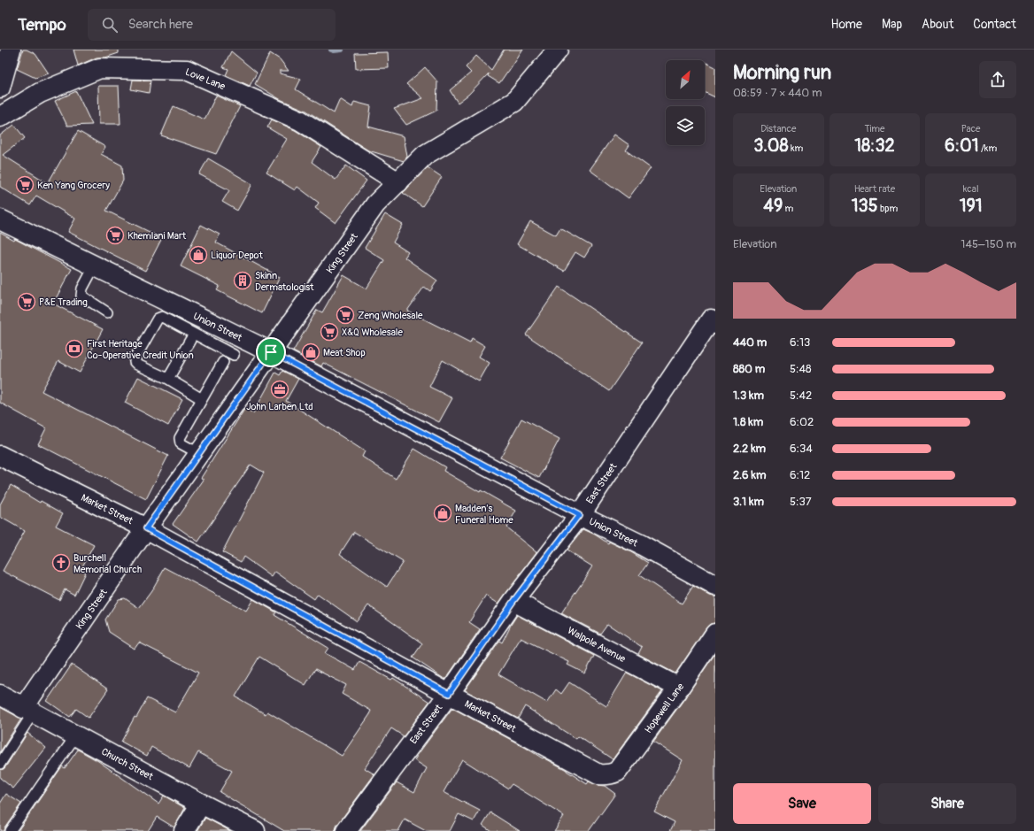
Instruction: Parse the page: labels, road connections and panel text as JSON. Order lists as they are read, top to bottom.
{
  "streets": {
    "street": [
      "Love Lane",
      "King Street",
      "Union Street",
      "East Street",
      "Market Street",
      "Walpole Avenue",
      "Hopewell Lane",
      "Church Street"
    ]
  },
  "crossings": [
    ["Love Lane", "King Street"],
    ["King Street", "Union Street"],
    ["King Street", "Market Street"],
    ["King Street", "Church Street"],
    ["Union Street", "East Street"],
    ["East Street", "Market Street"],
    ["East Street", "Walpole Avenue"],
    ["Market Street", "Hopewell Lane"],
    ["Walpole Avenue", "Hopewell Lane"]
  ],
  "places": {
    "supermarket": [
      "Ken Yang Grocery",
      "Khemlani Mart",
      "P&E Trading",
      "Zeng Wholesale",
      "X&Q Wholesale"
    ],
    "shop": ["Liquor Depot", "Meat Shop", "Madden's Funeral Home"],
    "building": ["Skinn Dermatologist"],
    "bank": ["First Heritage Co-Operative Credit Union"],
    "office": ["John Larben Ltd"],
    "church": ["Burchell Memorial Church"]
  },
  "north": "top right",
  "page": {
    "header": "Tempo",
    "search": "Search here",
    "nav": [
      "Home",
      "Map",
      "About",
      "Contact"
    ],
    "heading": ["Morning run", "08:59 · 7 × 440 m"],
    "stats": [
      ["Distance", "3.08 km"],
      ["Time", "18:32"],
      ["Pace", "6:01 /km"],
      ["Elevation", "49 m"],
      ["Heart rate", "135 bpm"],
      ["kcal", "191"]
    ],
    "chart": ["Elevation", "145–150 m"],
    "list": [
      {
        "name": "440 m",
        "note": "6:13"
      },
      {
        "name": "880 m",
        "note": "5:48"
      },
      {
        "name": "1.3 km",
        "note": "5:42"
      },
      {
        "name": "1.8 km",
        "note": "6:02"
      },
      {
        "name": "2.2 km",
        "note": "6:34"
      },
      {
        "name": "2.6 km",
        "note": "6:12"
      },
      {
        "name": "3.1 km",
        "note": "5:37"
      }
    ],
    "buttons": ["Save", "Share"]
  }
}
